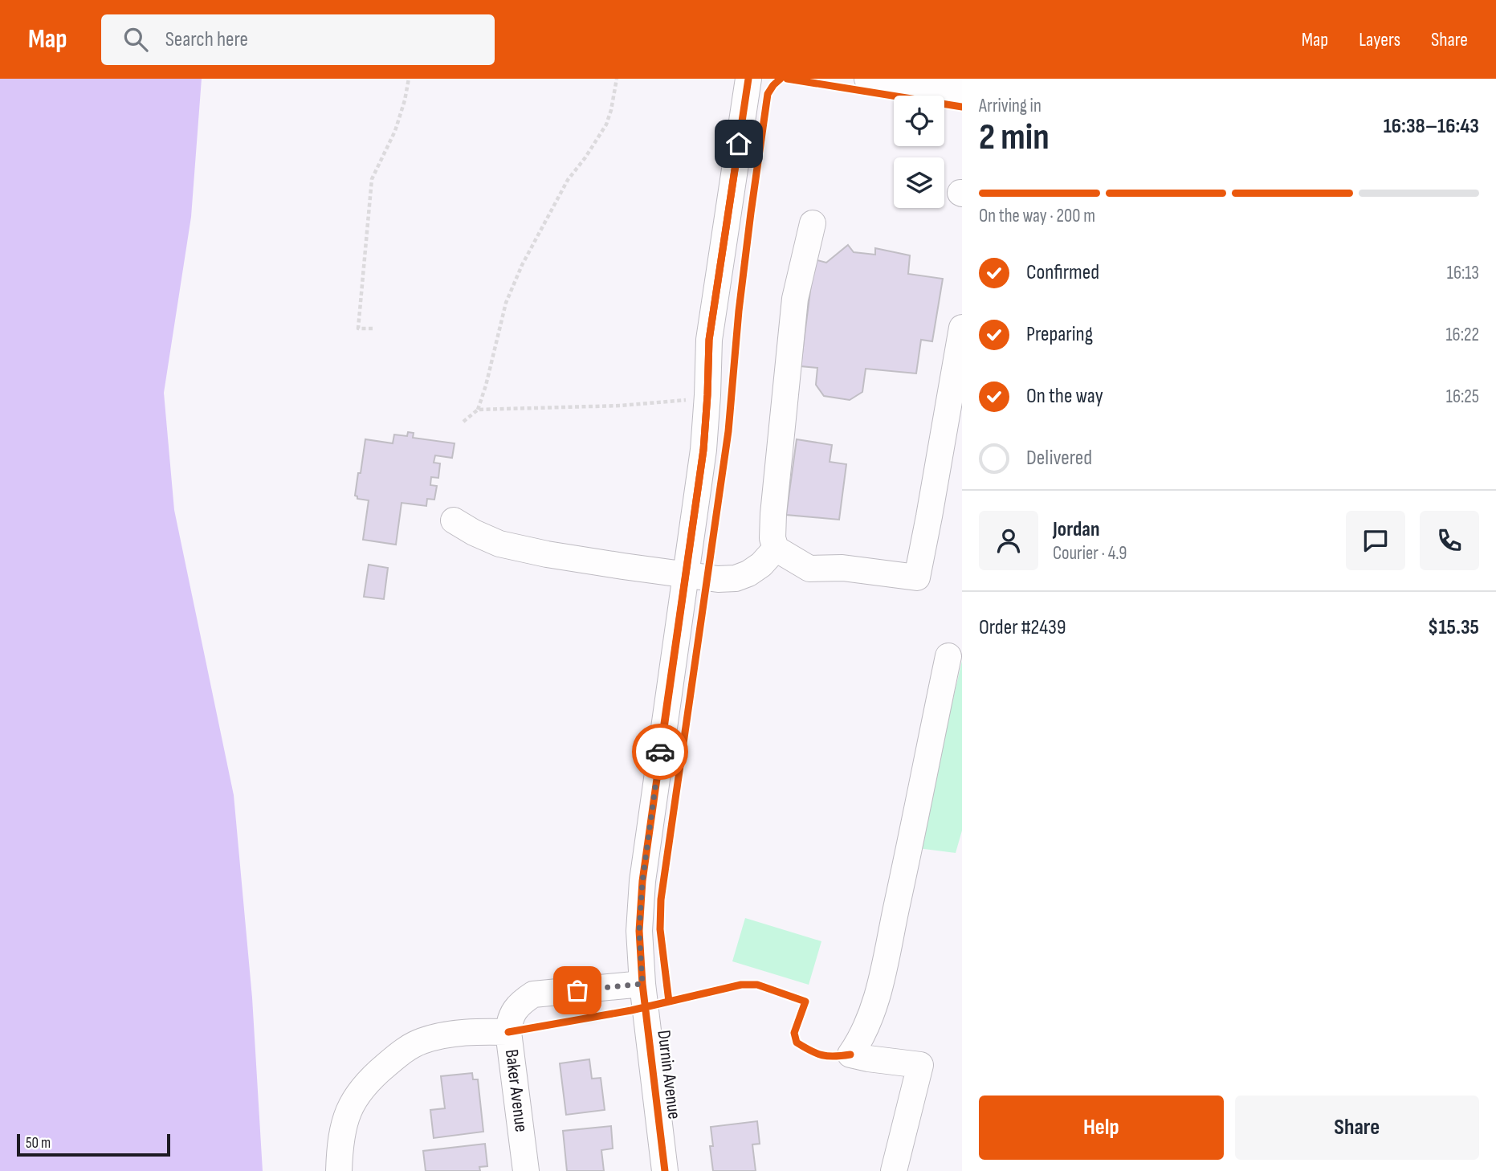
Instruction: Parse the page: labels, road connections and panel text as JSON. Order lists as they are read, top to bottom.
{
  "streets": {
    "street": ["Durnin Avenue", "Baker Avenue"]
  },
  "crossings": [
    ["Durnin Avenue", "Baker Avenue"]
  ],
  "scale_bar": "50 m",
  "page": {
    "header": "Map",
    "search": "Search here",
    "nav": ["Map", "Layers", "Share"],
    "heading": ["2 min", "Arriving in", "16:38–16:43"],
    "panel": [
      "Jordan",
      "Courier · 4.9",
      "Order #2439",
      "$15.35"
    ],
    "bar": "On the way · 200 m",
    "list": [
      ["Confirmed", "16:13"],
      ["Preparing", "16:22"],
      ["On the way", "16:25"],
      "Delivered"
    ],
    "buttons": ["Help", "Share"],
    "scale": "50 m"
  }
}
